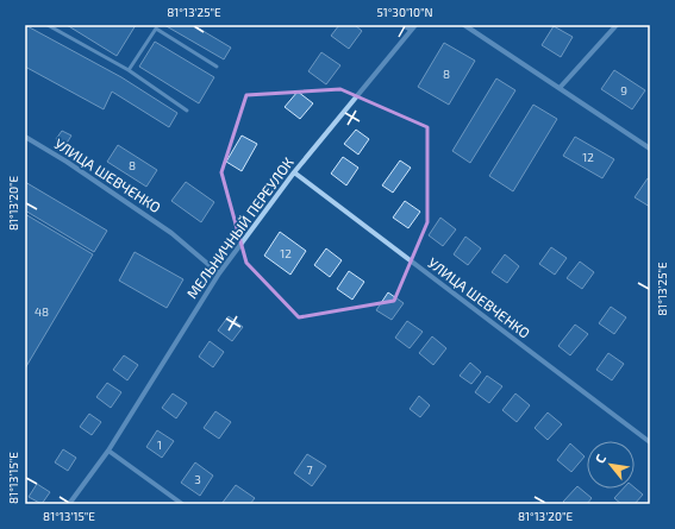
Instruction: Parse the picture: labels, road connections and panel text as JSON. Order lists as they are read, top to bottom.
{
  "streets": {
    "street": ["УЛИЦА ШЕВЧЕНКО", "МЕЛЬНИЧНЫЙ ПЕРЕУЛОК"]
  },
  "crossings": [
    ["УЛИЦА ШЕВЧЕНКО", "МЕЛЬНИЧНЫЙ ПЕРЕУЛОК"]
  ],
  "house_numbers": [
    "8",
    "9",
    "12",
    "8",
    "12",
    "48",
    "1",
    "7",
    "3"
  ],
  "north": "top left",
  "coordinates": [
    "81°13'25\"E",
    "51°30'10\"N",
    "81°13'20\"E",
    "81°13'15\"E"
  ]
}
